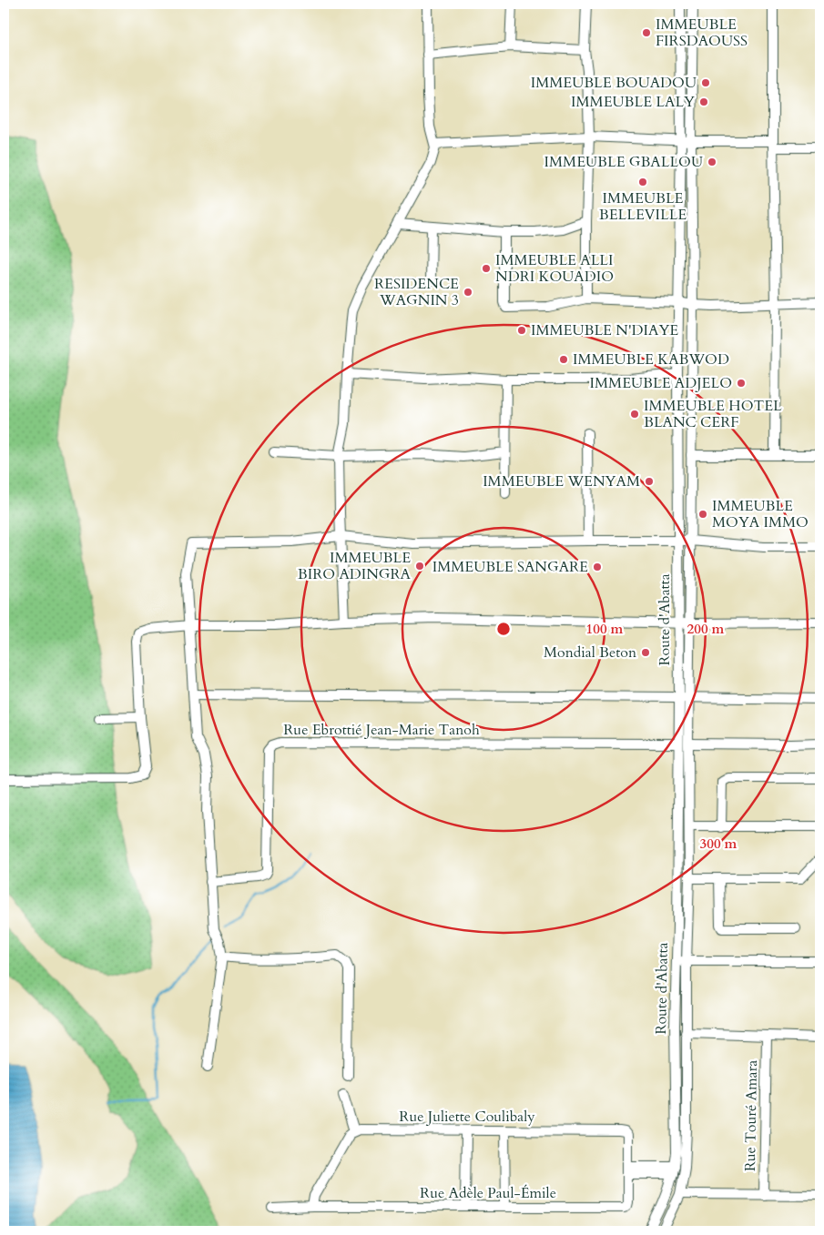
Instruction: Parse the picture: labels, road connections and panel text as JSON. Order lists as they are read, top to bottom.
{
  "streets": {
    "street": [
      "Route d'Abatta",
      "Rue Ebrottié Jean-Marie Tanoh",
      "Rue Touré Amara",
      "Rue Juliette Coulibaly",
      "Rue Adèle Paul-Émile"
    ]
  },
  "crossings": [
    ["Route d'Abatta", "Rue Ebrottié Jean-Marie Tanoh"],
    ["Rue Juliette Coulibaly", "Rue Adèle Paul-Émile"]
  ],
  "places": [
    "IMMEUBLE FIRSDAOUSS",
    "IMMEUBLE BOUADOU",
    "IMMEUBLE LALY",
    "IMMEUBLE GBALLOU",
    "IMMEUBLE BELLEVILLE",
    "IMMEUBLE ALLI NDRI KOUADIO",
    "RESIDENCE WAGNIN 3",
    "IMMEUBLE N'DIAYE",
    "IMMEUBLE KABWOD",
    "IMMEUBLE ADJELO",
    "IMMEUBLE HOTEL BLANC CERF",
    "IMMEUBLE WENYAM",
    "IMMEUBLE MOYA IMMO",
    "IMMEUBLE BIRO ADINGRA",
    "IMMEUBLE SANGARE",
    "Mondial Beton"
  ],
  "rings": ["100 m", "200 m", "300 m"]
}
